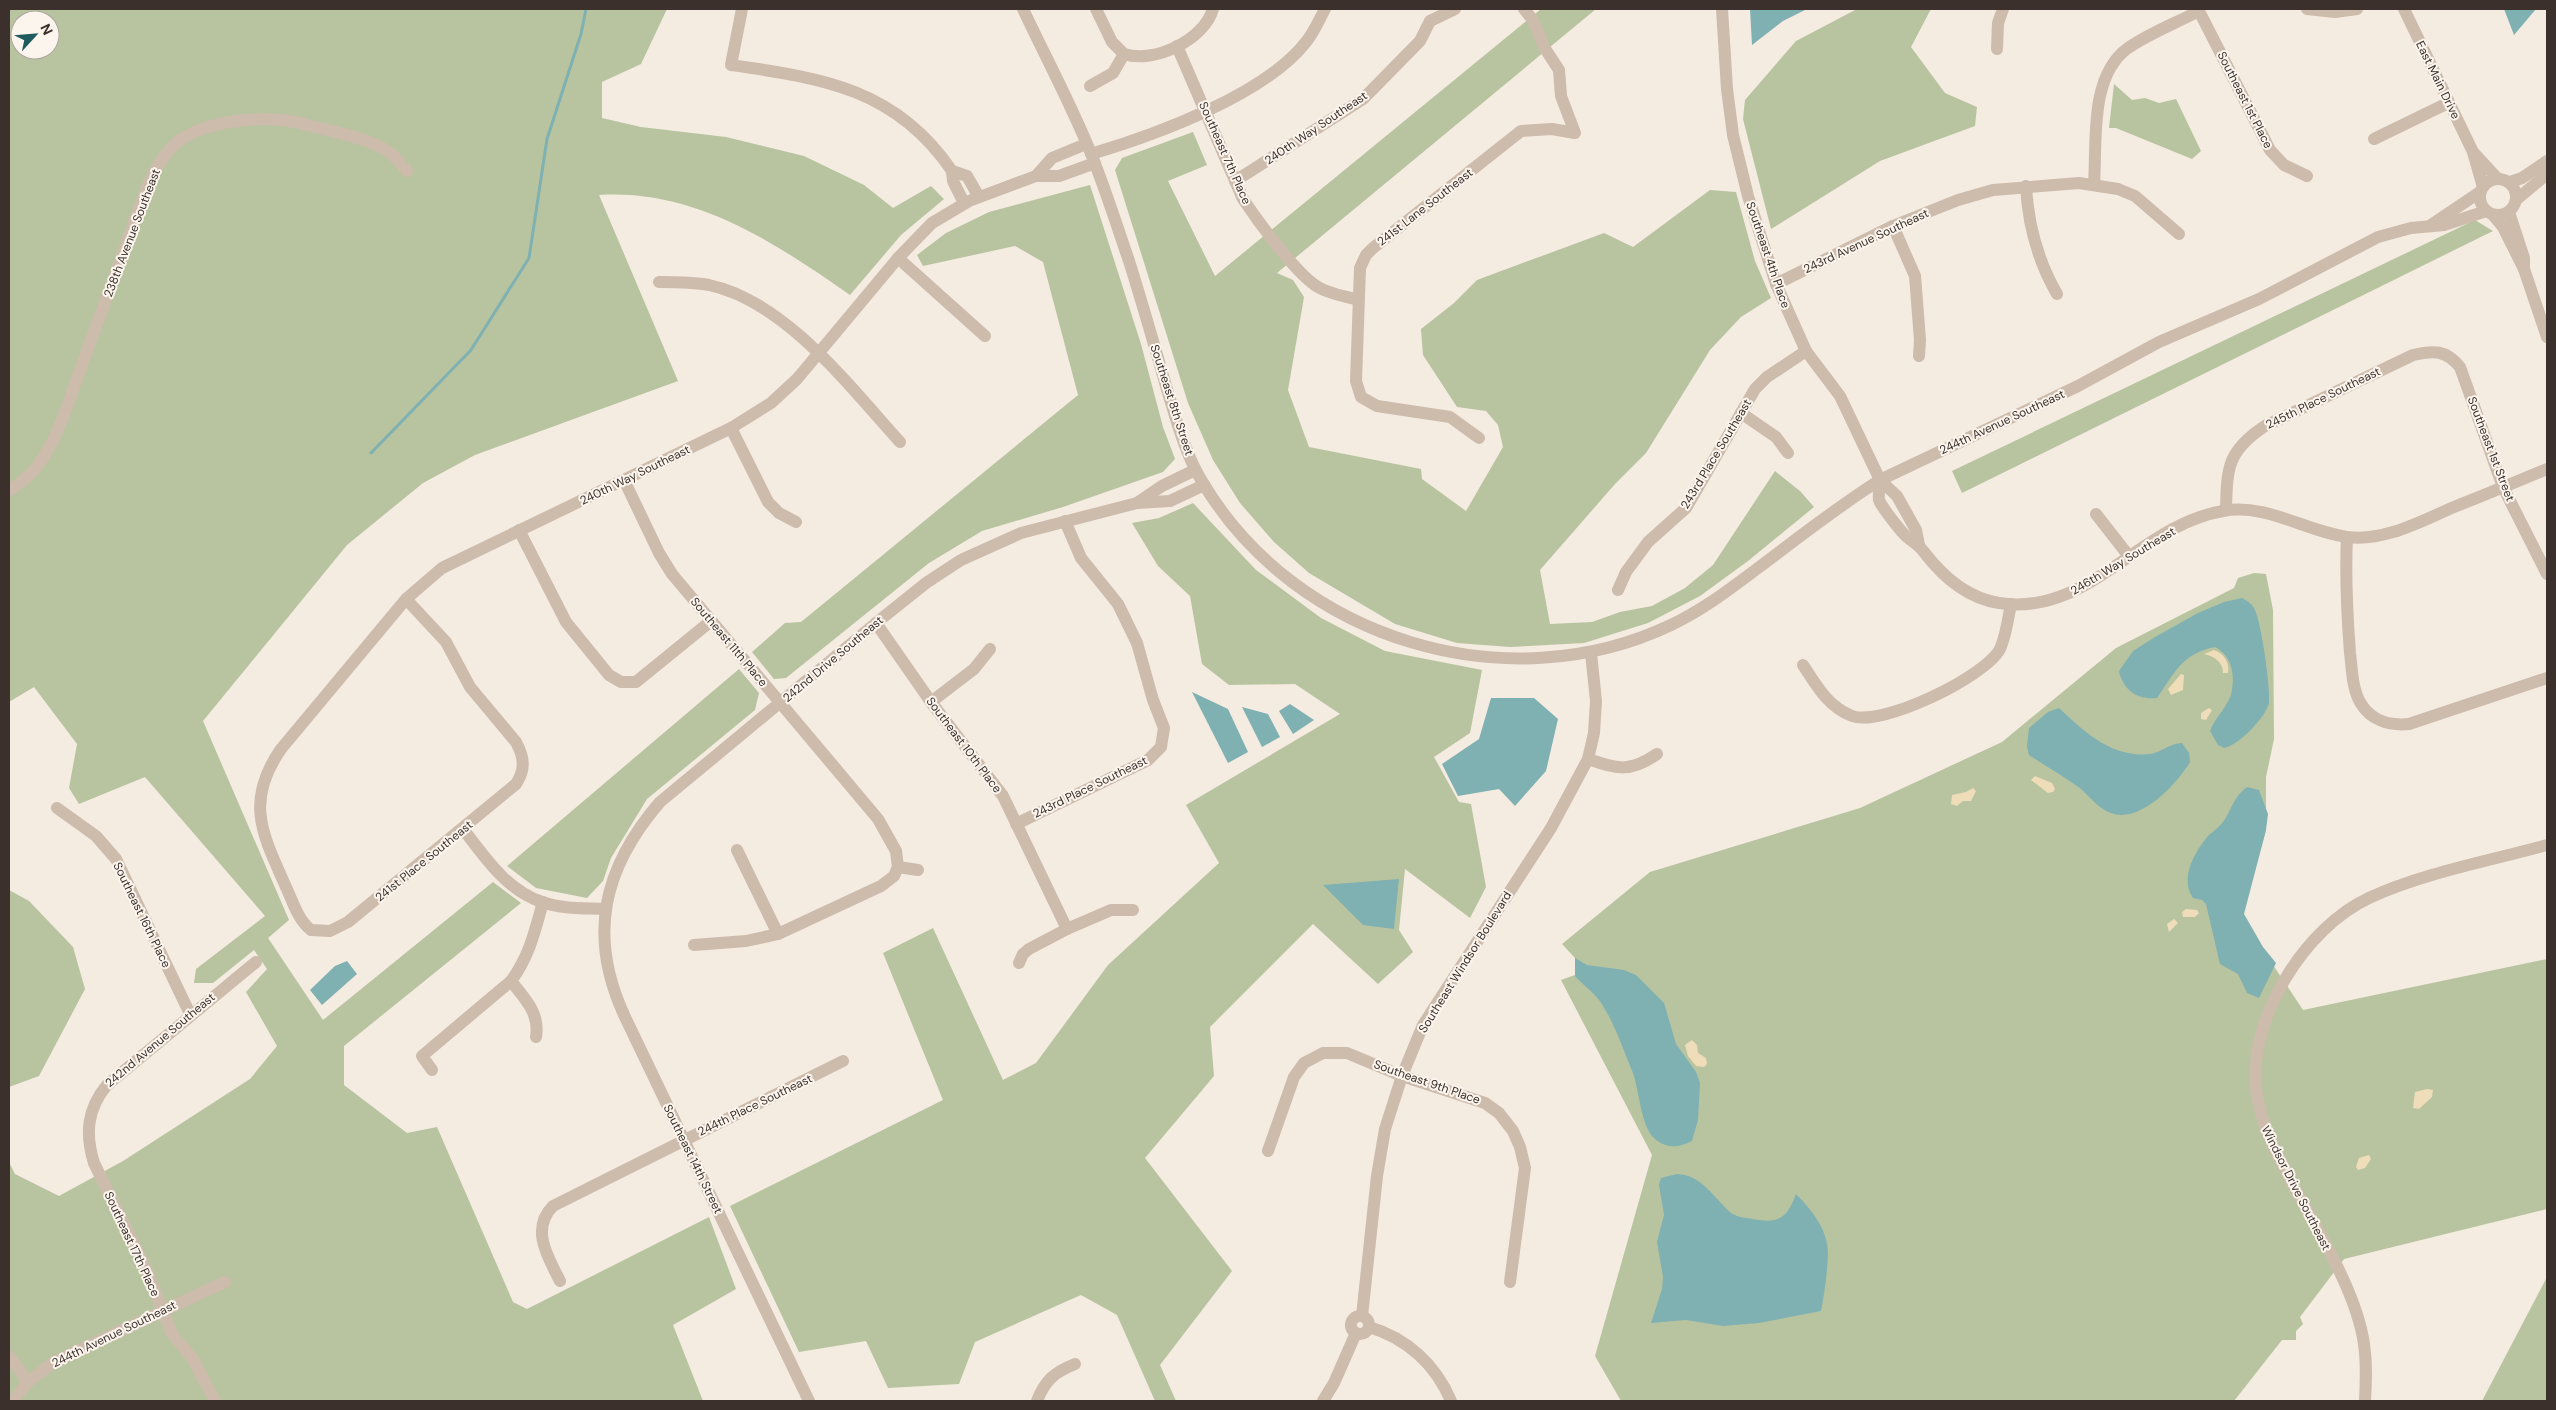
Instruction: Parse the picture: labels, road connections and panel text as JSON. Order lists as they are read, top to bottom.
{
  "streets": {
    "street": [
      "East Main Drive",
      "Southeast 1st Place",
      "240th Way Southeast",
      "Southeast 7th Place",
      "241st Lane Southeast",
      "238th Avenue Southeast",
      "243rd Avenue Southeast",
      "Southeast 4th Place",
      "245th Place Southeast",
      "Southeast 8th Street",
      "244th Avenue Southeast",
      "Southeast 1st Street",
      "243rd Place Southeast",
      "246th Way Southeast",
      "Southeast 11th Place",
      "242nd Drive Southeast",
      "Southeast 10th Place",
      "241st Place Southeast",
      "Southeast 16th Place",
      "Southeast Windsor Boulevard",
      "242nd Avenue Southeast",
      "Southeast 9th Place",
      "244th Place Southeast",
      "Southeast 14th Street",
      "Windsor Drive Southeast",
      "Southeast 17th Place"
    ]
  },
  "crossings": [
    ["East Main Drive", "244th Avenue Southeast"],
    ["240th Way Southeast", "Southeast 7th Place"],
    ["240th Way Southeast", "Southeast 8th Street"],
    ["240th Way Southeast", "Southeast 11th Place"],
    ["240th Way Southeast", "241st Place Southeast"],
    ["Southeast 7th Place", "241st Lane Southeast"],
    ["243rd Avenue Southeast", "Southeast 4th Place"],
    ["Southeast 4th Place", "244th Avenue Southeast"],
    ["Southeast 4th Place", "243rd Place Southeast"],
    ["Southeast 4th Place", "246th Way Southeast"],
    ["245th Place Southeast", "Southeast 1st Street"],
    ["245th Place Southeast", "246th Way Southeast"],
    ["Southeast 8th Street", "244th Avenue Southeast"],
    ["Southeast 8th Street", "242nd Drive Southeast"],
    ["Southeast 8th Street", "Southeast Windsor Boulevard"],
    ["244th Avenue Southeast", "Southeast Windsor Boulevard"],
    ["244th Avenue Southeast", "Southeast 17th Place"],
    ["Southeast 1st Street", "246th Way Southeast"],
    ["243rd Place Southeast", "242nd Drive Southeast"],
    ["243rd Place Southeast", "Southeast 10th Place"],
    ["Southeast 11th Place", "242nd Drive Southeast"],
    ["242nd Drive Southeast", "Southeast 10th Place"],
    ["242nd Drive Southeast", "Southeast 14th Street"],
    ["Southeast 16th Place", "242nd Avenue Southeast"],
    ["Southeast Windsor Boulevard", "Southeast 9th Place"],
    ["242nd Avenue Southeast", "Southeast 17th Place"],
    ["244th Place Southeast", "Southeast 14th Street"]
  ],
  "north": "top right"
}
